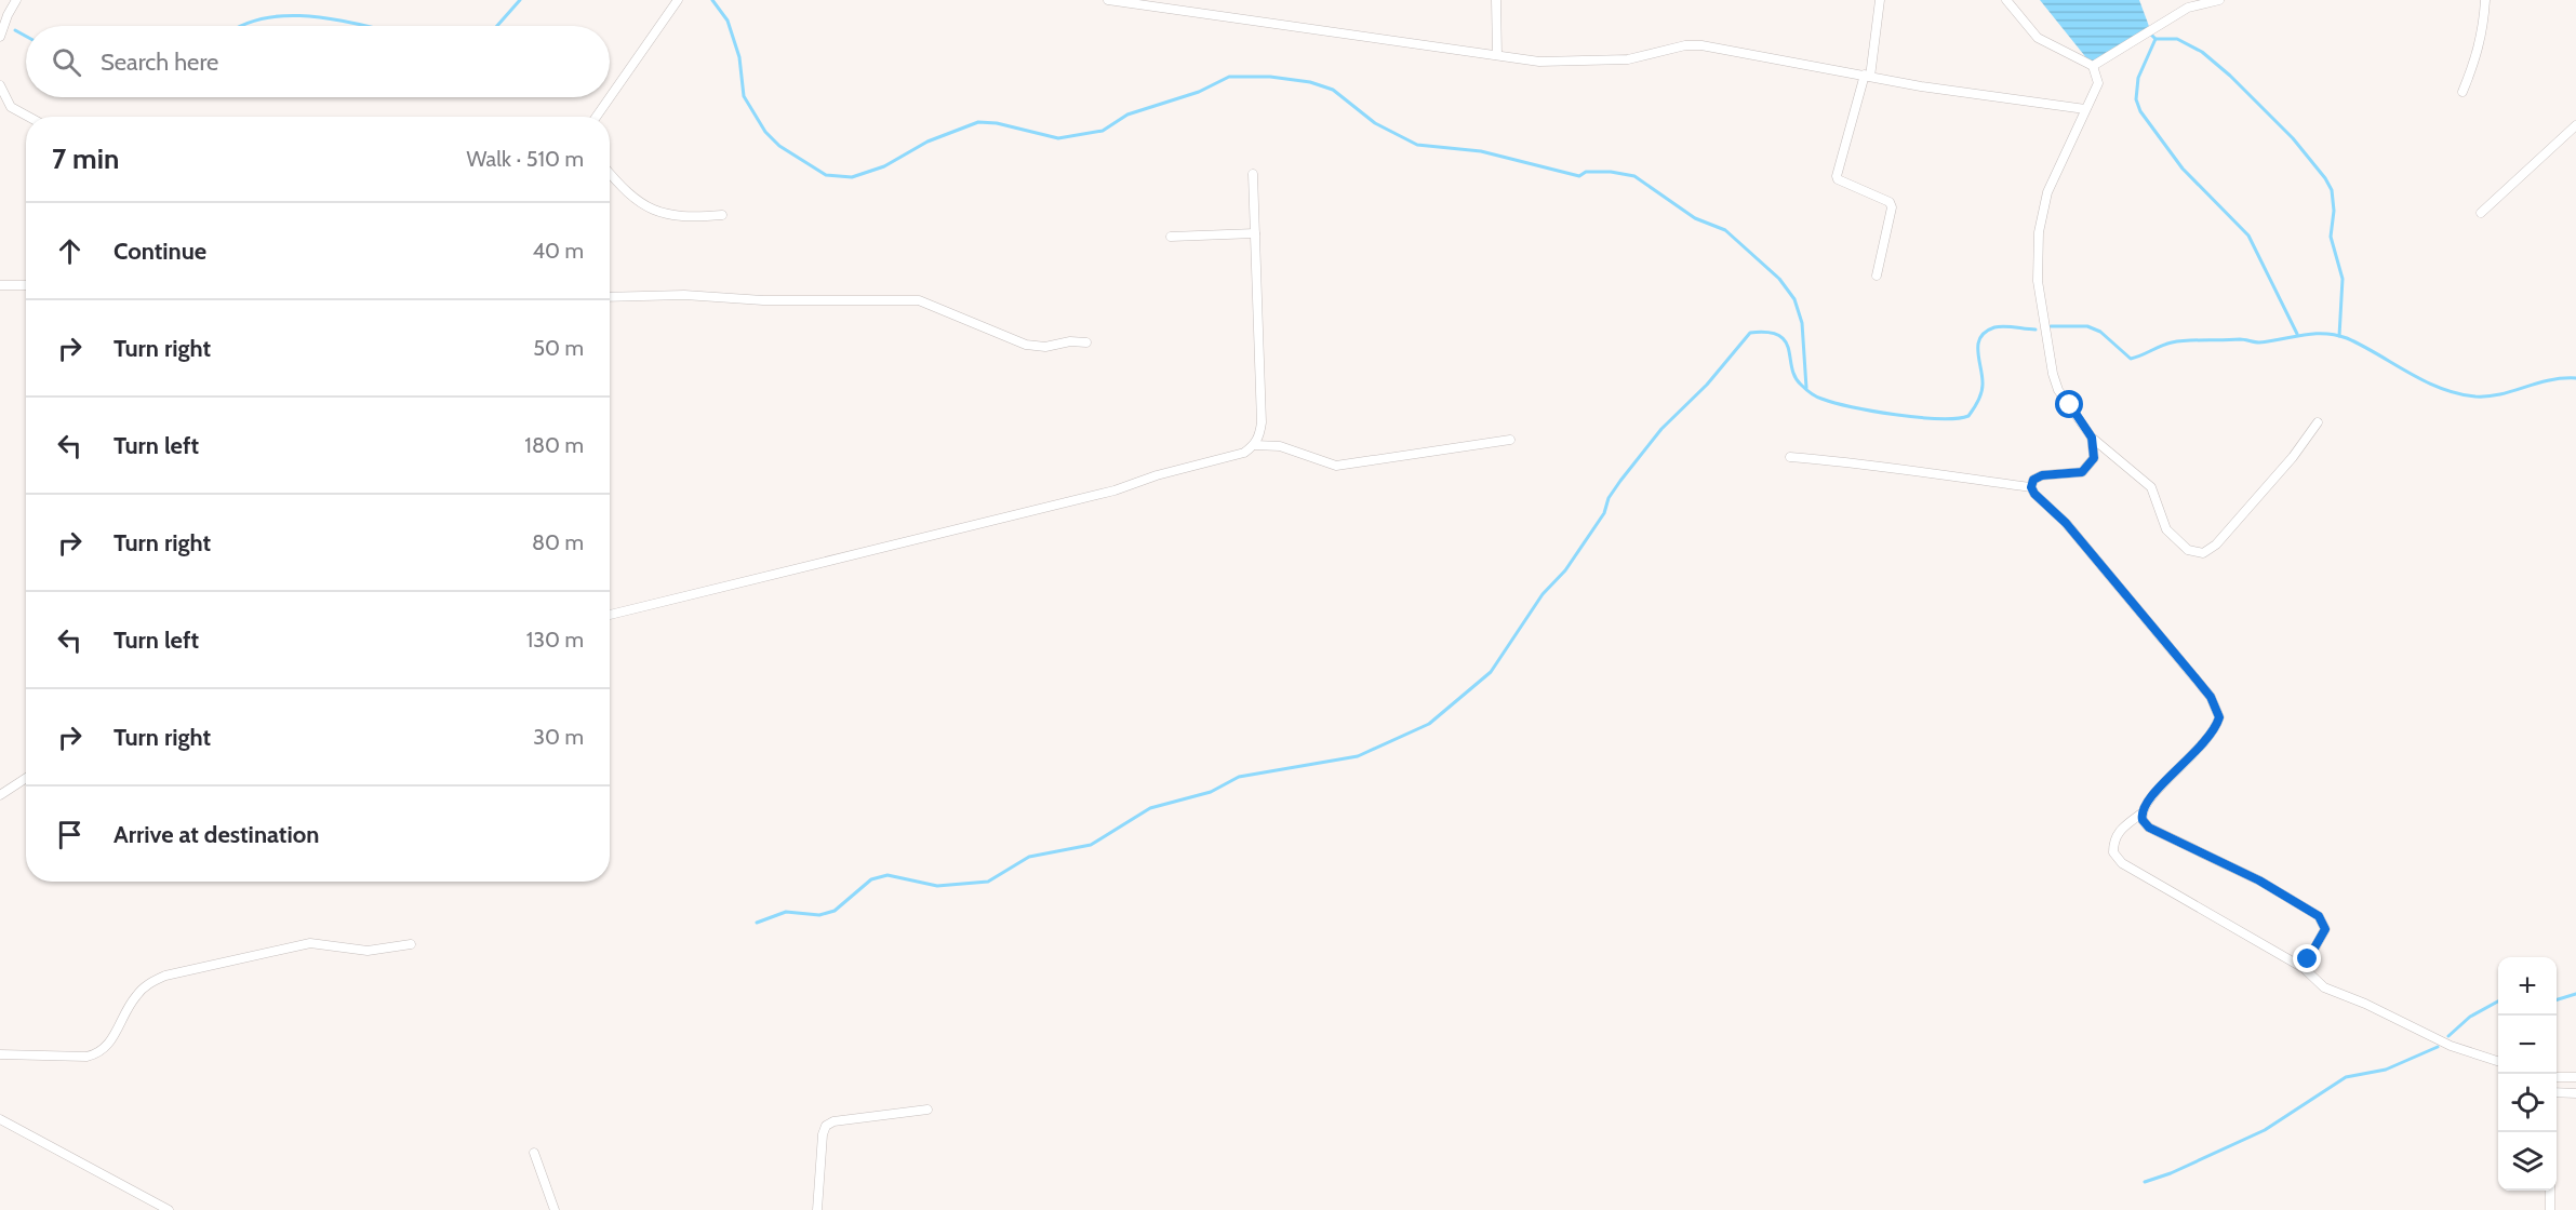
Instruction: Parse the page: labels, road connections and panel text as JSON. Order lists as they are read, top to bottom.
{
  "page": {
    "search": "Search here",
    "heading": ["7 min", "Walk · 510 m"],
    "list": [
      ["Continue", "40 m"],
      ["Turn right", "50 m"],
      ["Turn left", "180 m"],
      ["Turn right", "80 m"],
      ["Turn left", "130 m"],
      ["Turn right", "30 m"],
      "Arrive at destination"
    ],
    "map_buttons": ["+", "−"]
  }
}
